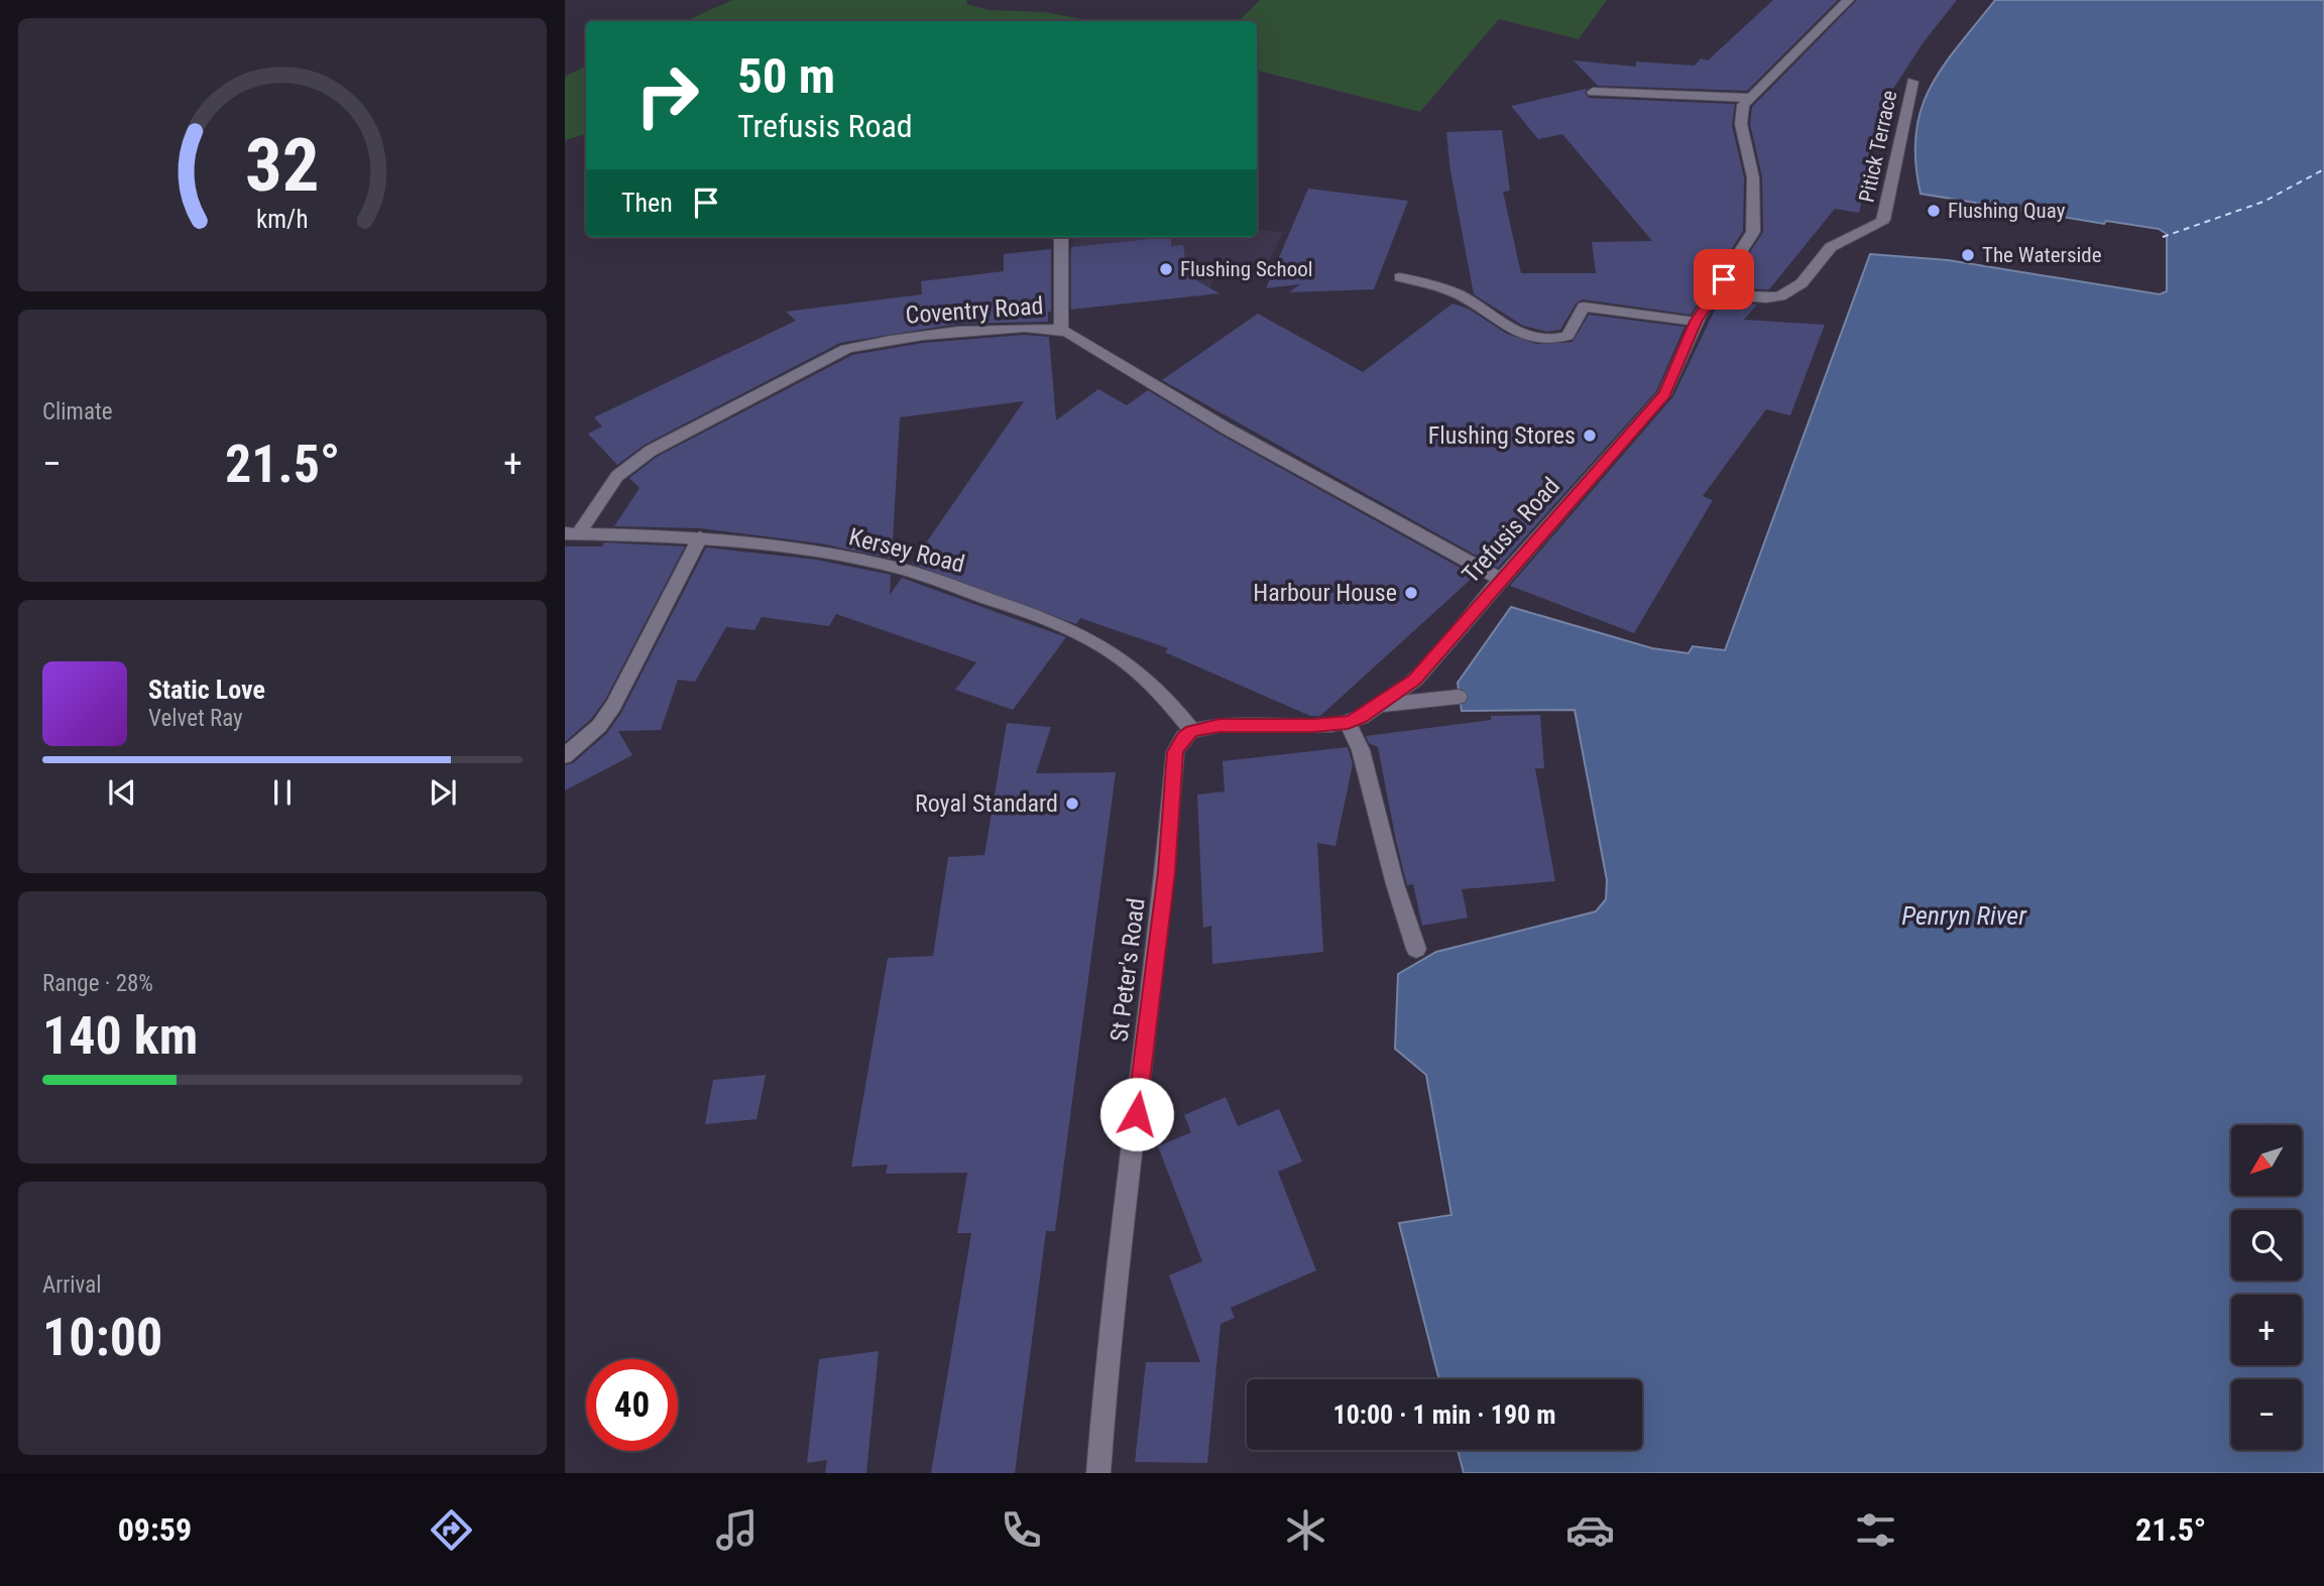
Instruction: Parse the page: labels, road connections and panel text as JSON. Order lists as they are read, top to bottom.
{
  "streets": {
    "street": [
      "Pitick Terrace",
      "Coventry Road",
      "Trefusis Road",
      "Kersey Road",
      "St Peter's Road"
    ]
  },
  "crossings": [
    ["Pitick Terrace", "Trefusis Road"],
    ["Coventry Road", "Trefusis Road"],
    ["Coventry Road", "Kersey Road"],
    ["Trefusis Road", "Kersey Road"],
    ["Trefusis Road", "St Peter's Road"],
    ["Kersey Road", "St Peter's Road"]
  ],
  "water": ["Penryn River"],
  "places": [
    "Flushing Quay",
    "The Waterside",
    "Flushing School",
    "Flushing Stores",
    "Harbour House",
    "Royal Standard"
  ],
  "north": "bottom left",
  "page": {
    "turn": ["50 m", "Trefusis Road"],
    "then": "Then",
    "tile": [
      "Climate",
      ["Range · 28%", "140 km"],
      ["Arrival", "10:00"]
    ],
    "heat": ["−", "21.5°", "+"],
    "song": ["Static Love", "Velvet Ray"],
    "map_buttons": ["+", "−"],
    "limit": "40",
    "trip": "10:00 · 1 min · 190 m",
    "tabs": ["09:59", "21.5°"],
    "gauge": ["32", "km/h"]
  }
}
